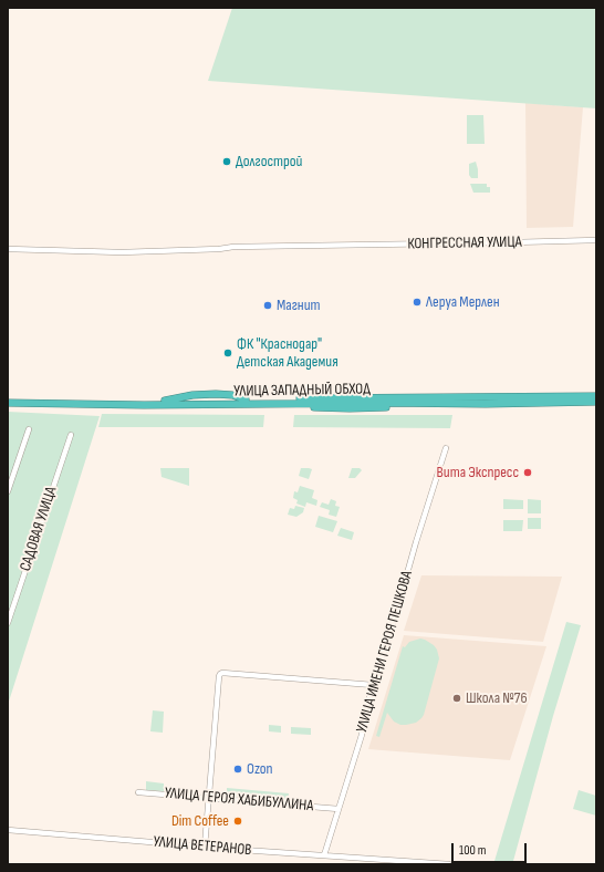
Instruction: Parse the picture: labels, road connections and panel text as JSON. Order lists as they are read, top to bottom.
{
  "streets": {
    "highway": ["УЛИЦА ЗАПАДНЫЙ ОБХОД"],
    "street": [
      "КОНГРЕССНАЯ УЛИЦА",
      "САДОВАЯ УЛИЦА",
      "УЛИЦА ИМЕНИ ГЕРОЯ ПЕШКОВА",
      "УЛИЦА ГЕРОЯ ХАБИБУЛЛИНА",
      "УЛИЦА ВЕТЕРАНОВ"
    ]
  },
  "crossings": [
    ["УЛИЦА ИМЕНИ ГЕРОЯ ПЕШКОВА", "УЛИЦА ГЕРОЯ ХАБИБУЛЛИНА"],
    ["УЛИЦА ИМЕНИ ГЕРОЯ ПЕШКОВА", "УЛИЦА ВЕТЕРАНОВ"]
  ],
  "places": [
    "Долгострой",
    "Леруа Мерлен",
    "Магнит",
    "ФК \"Краснодар\" Детская Академия",
    "Вита Экспресс",
    "Школа №76",
    "Ozon",
    "Dim Coffee"
  ],
  "scale_bar": "100 m"
}
